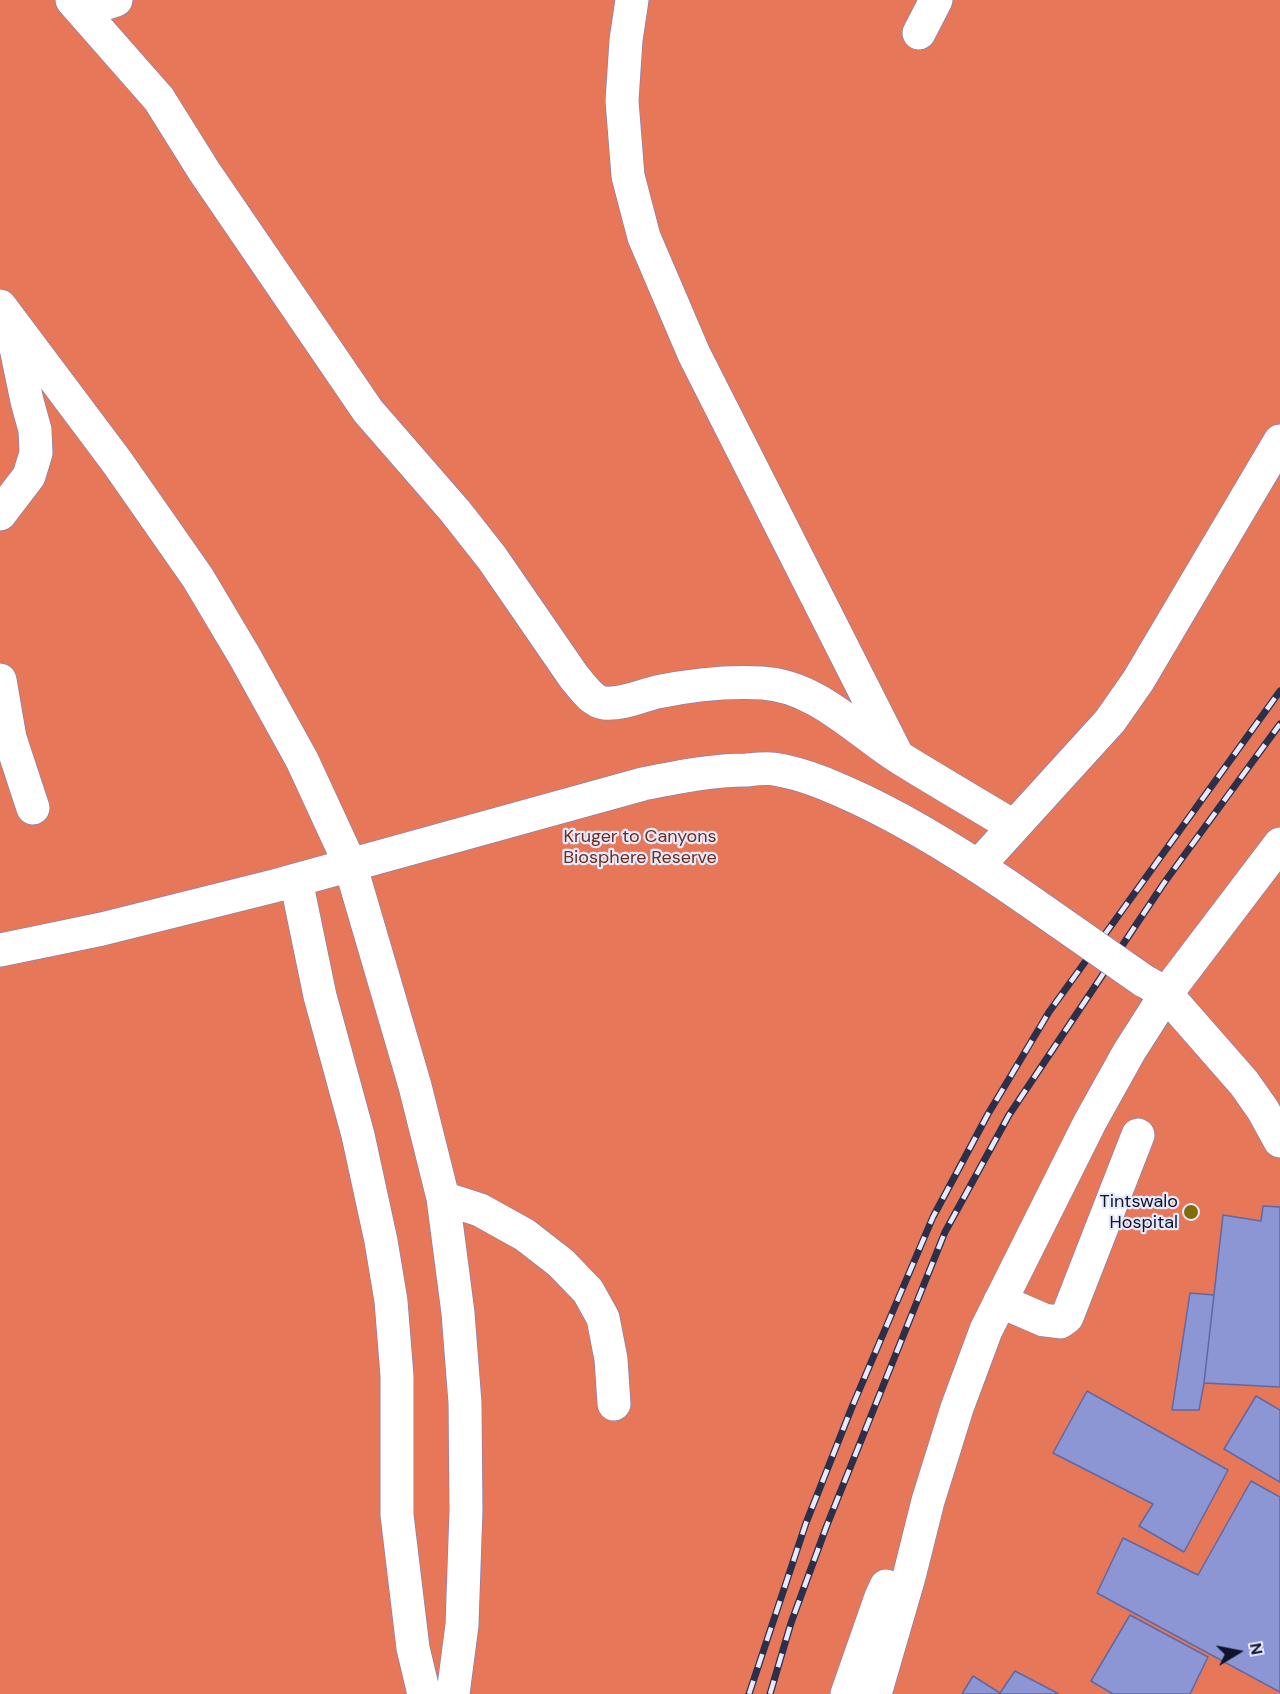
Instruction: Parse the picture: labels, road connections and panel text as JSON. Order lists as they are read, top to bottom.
{
  "parks": ["Kruger to Canyons Biosphere Reserve"],
  "places": ["Tintswalo Hospital"],
  "north": "right"
}
